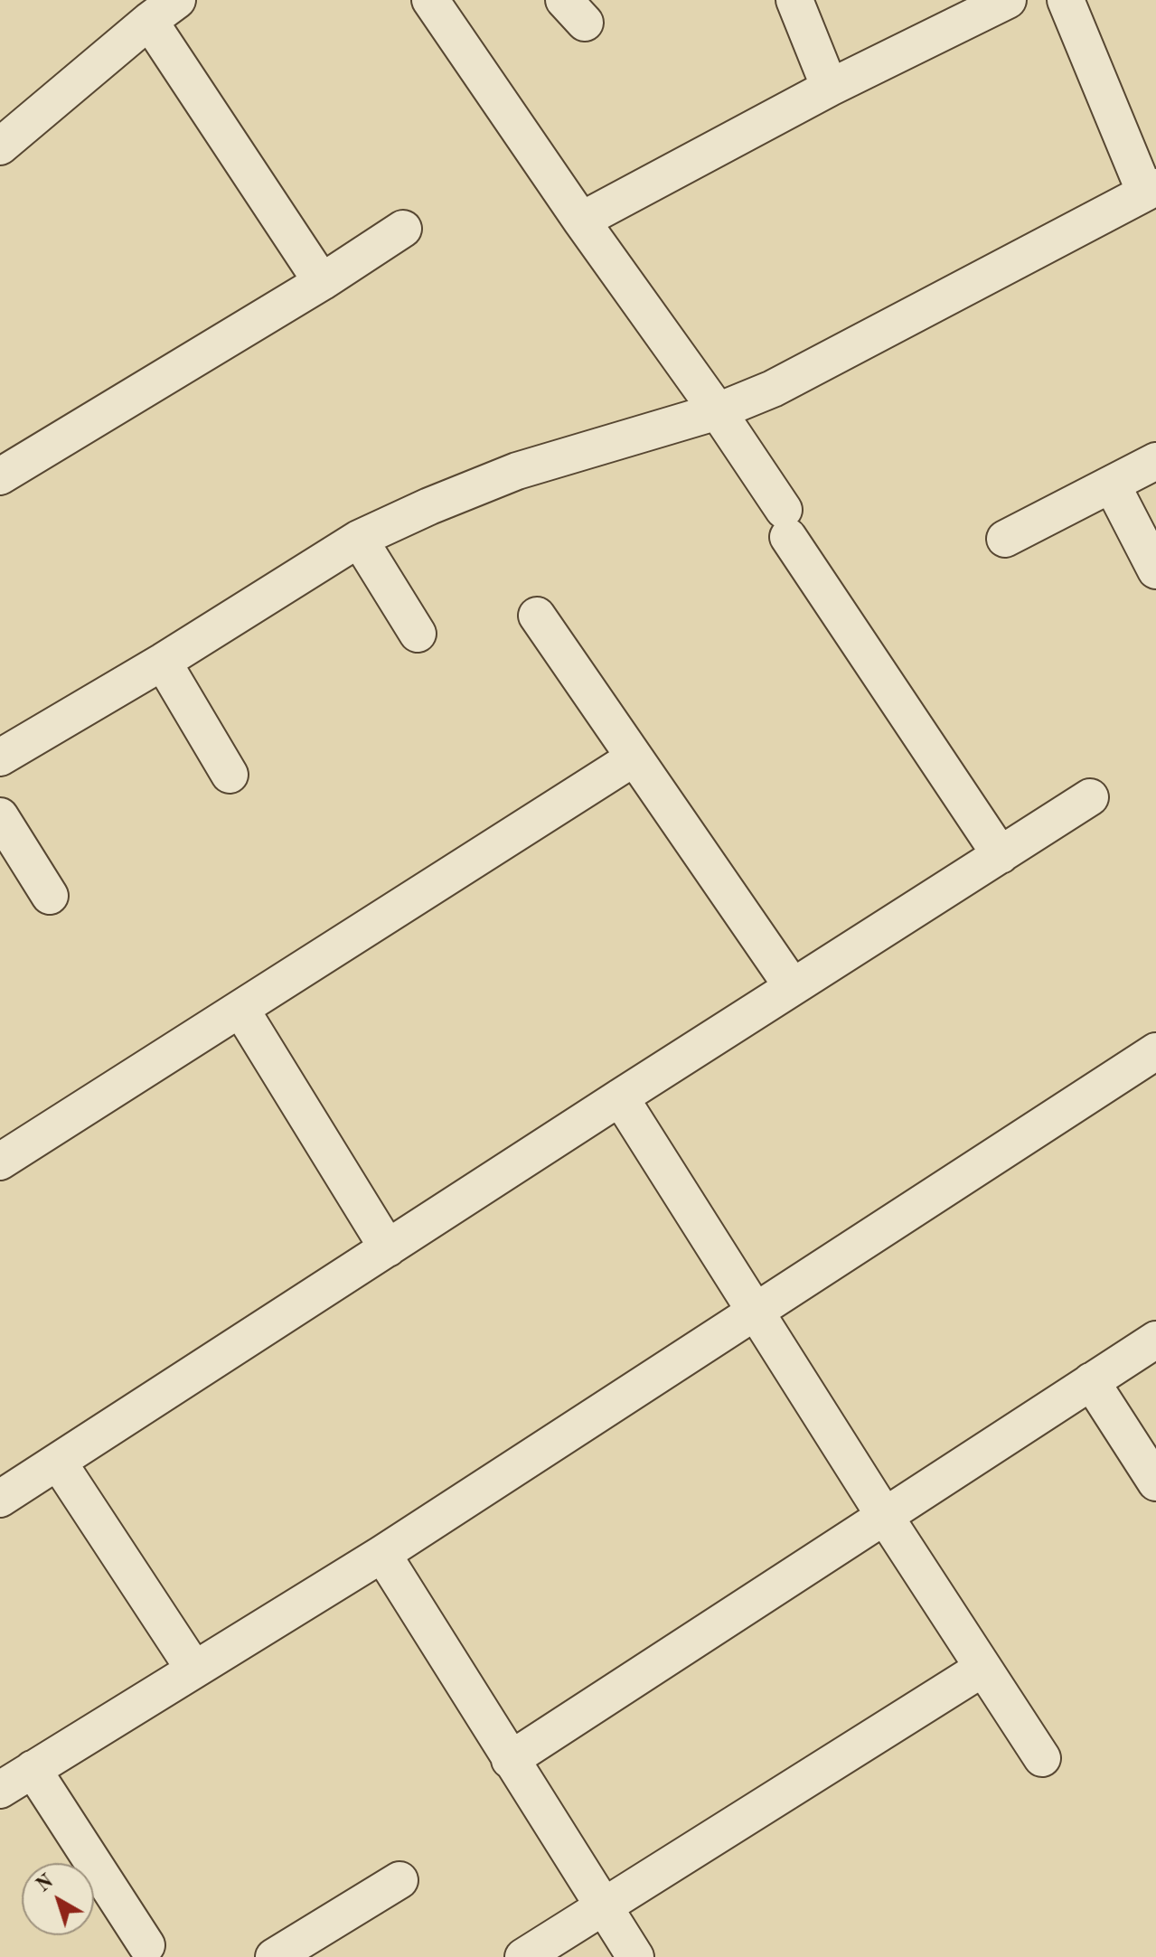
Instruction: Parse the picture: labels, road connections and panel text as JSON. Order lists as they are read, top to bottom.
{
  "north": "top left"
}
